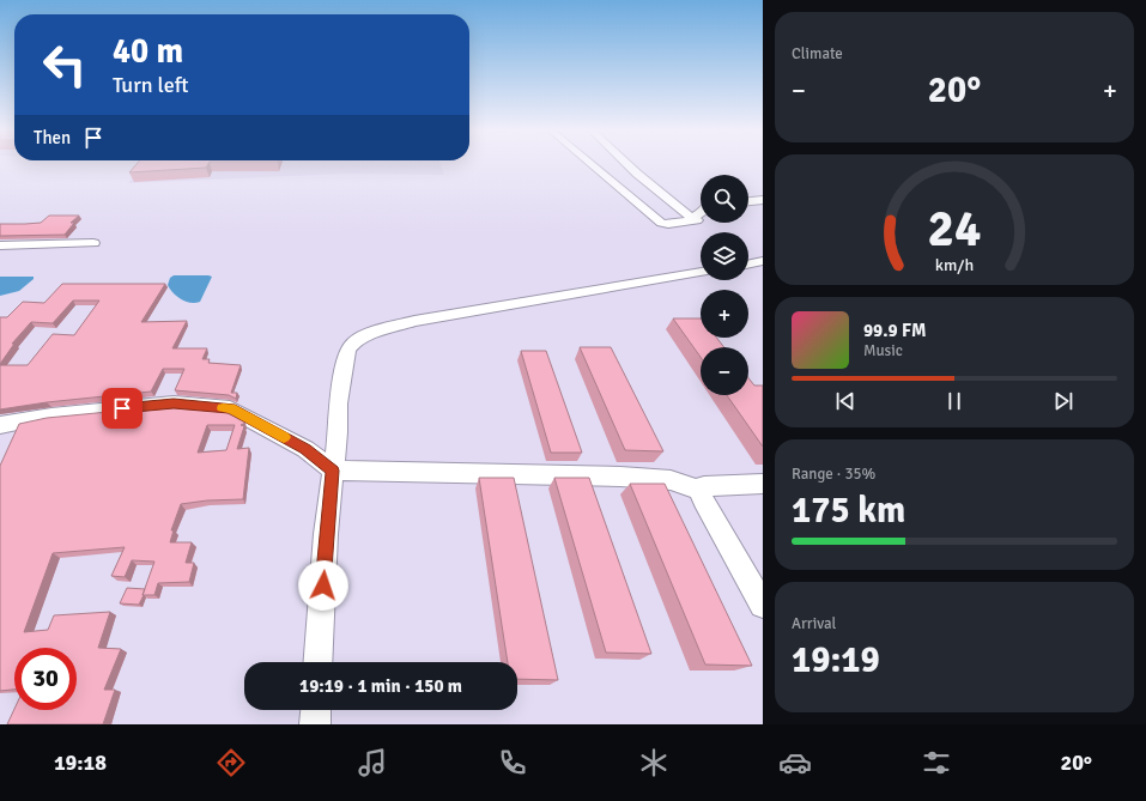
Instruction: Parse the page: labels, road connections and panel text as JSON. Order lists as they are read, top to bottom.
{
  "page": {
    "tile": [
      "Climate",
      ["Range · 35%", "175 km"],
      ["Arrival", "19:19"]
    ],
    "turn": ["40 m", "Turn left"],
    "heat": ["−", "20°", "+"],
    "then": "Then",
    "map_buttons": ["+", "−"],
    "song": ["99.9 FM", "Music"],
    "limit": "30",
    "trip": "19:19 · 1 min · 150 m",
    "tabs": ["19:18", "20°"],
    "gauge": ["24", "km/h"]
  }
}
